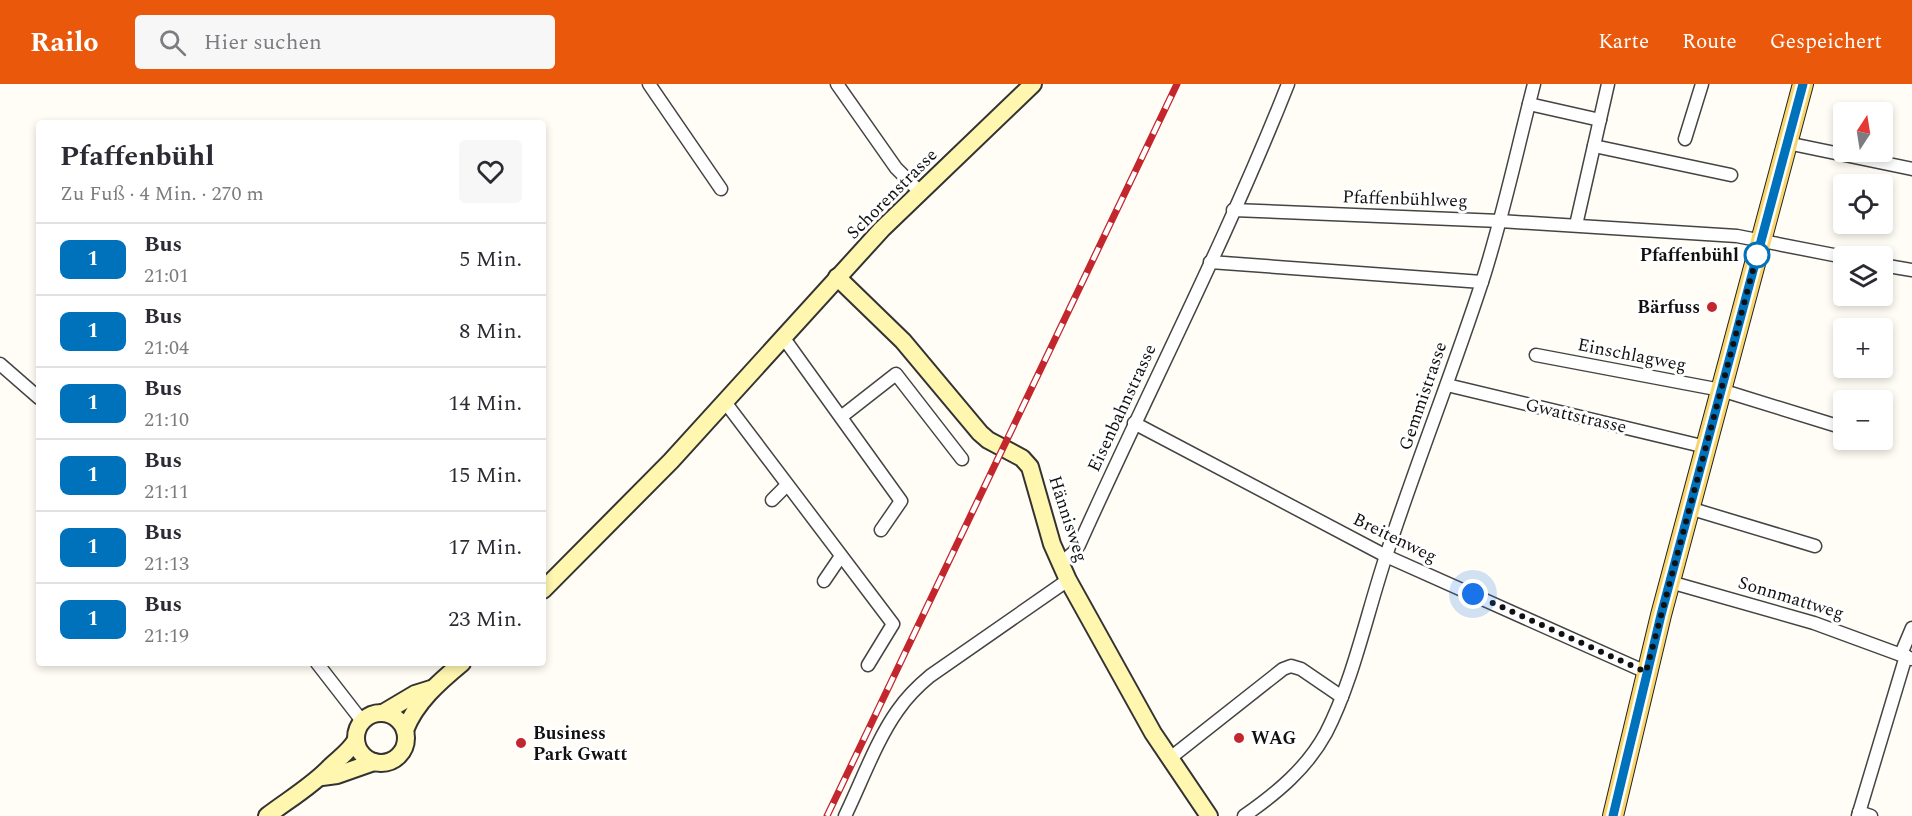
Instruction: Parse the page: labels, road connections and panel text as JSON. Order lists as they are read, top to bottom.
{
  "streets": {
    "street": [
      "Schorenstrasse",
      "Pfaffenbühlweg",
      "Einschlagweg",
      "Gemmistrasse",
      "Eisenbahnstrasse",
      "Gwattstrasse",
      "Hännisweg",
      "Breitenweg",
      "Sonnmattweg"
    ]
  },
  "crossings": [
    ["Schorenstrasse", "Hännisweg"],
    ["Pfaffenbühlweg", "Gemmistrasse"],
    ["Pfaffenbühlweg", "Eisenbahnstrasse"],
    ["Gemmistrasse", "Gwattstrasse"],
    ["Gemmistrasse", "Breitenweg"],
    ["Eisenbahnstrasse", "Hännisweg"],
    ["Eisenbahnstrasse", "Breitenweg"]
  ],
  "places": [
    "Pfaffenbühl",
    "Bärfuss",
    "WAG",
    "Business Park Gwatt"
  ],
  "lines": ["bus line 1"],
  "north": "top",
  "page": {
    "header": "Railo",
    "search": "Hier suchen",
    "nav": ["Karte", "Route", "Gespeichert"],
    "map_buttons": ["+", "−"],
    "heading": ["Pfaffenbühl", "Zu Fuß · 4 Min. · 270 m"],
    "list": [
      {
        "mark": "1",
        "name": "Bus",
        "note": "21:01",
        "value": "5 Min."
      },
      {
        "mark": "1",
        "name": "Bus",
        "note": "21:04",
        "value": "8 Min."
      },
      {
        "mark": "1",
        "name": "Bus",
        "note": "21:10",
        "value": "14 Min."
      },
      {
        "mark": "1",
        "name": "Bus",
        "note": "21:11",
        "value": "15 Min."
      },
      {
        "mark": "1",
        "name": "Bus",
        "note": "21:13",
        "value": "17 Min."
      },
      {
        "mark": "1",
        "name": "Bus",
        "note": "21:19",
        "value": "23 Min."
      }
    ]
  }
}
